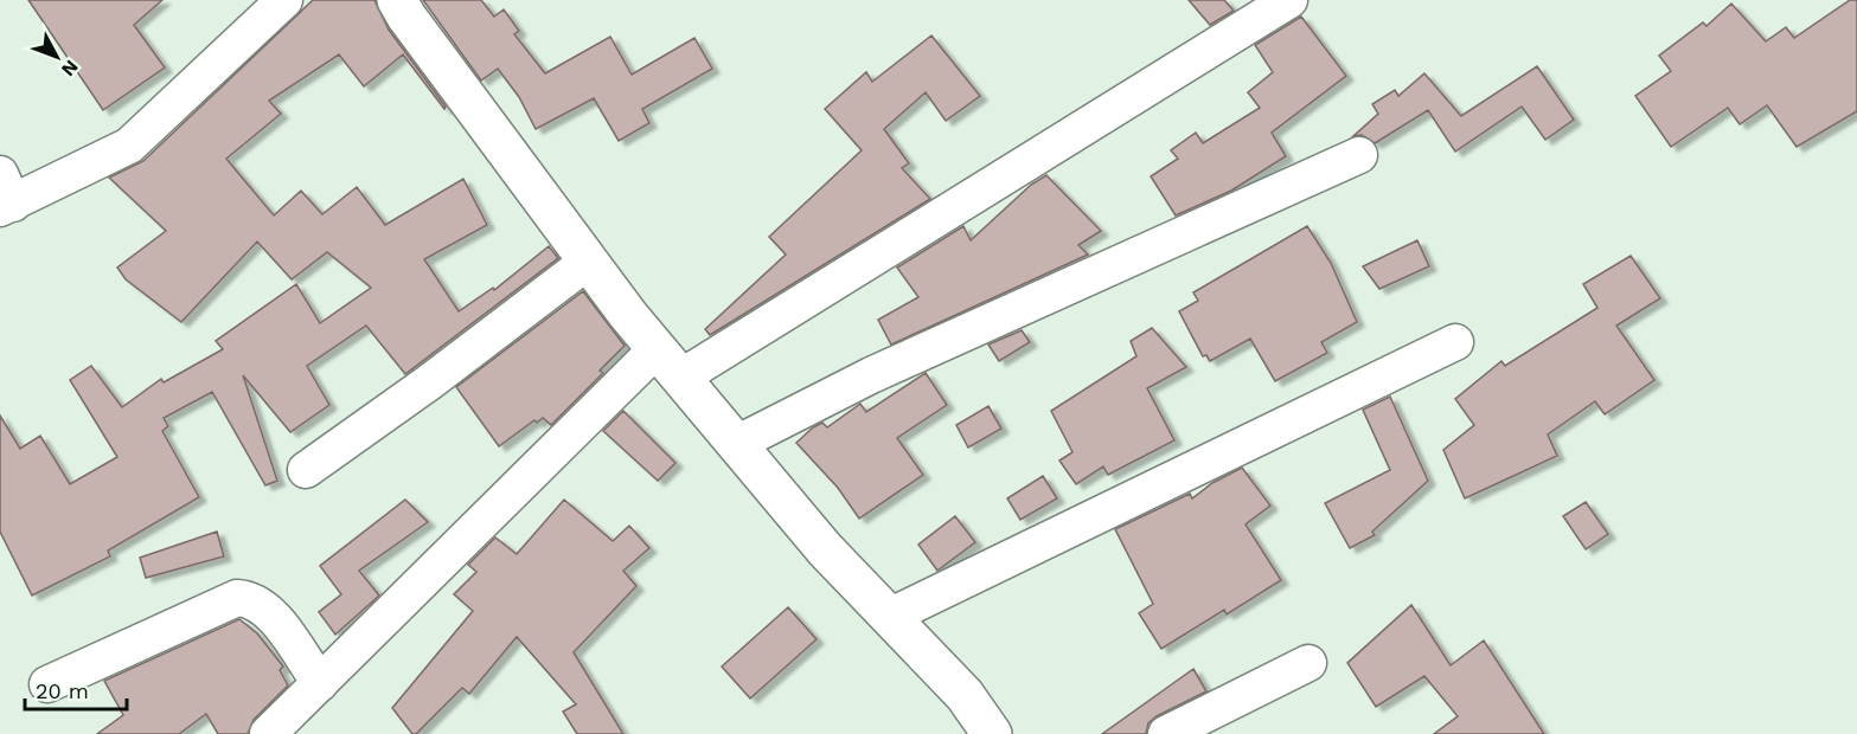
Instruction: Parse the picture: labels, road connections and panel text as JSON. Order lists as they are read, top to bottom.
{
  "scale_bar": "20 m",
  "north": "bottom right"
}
